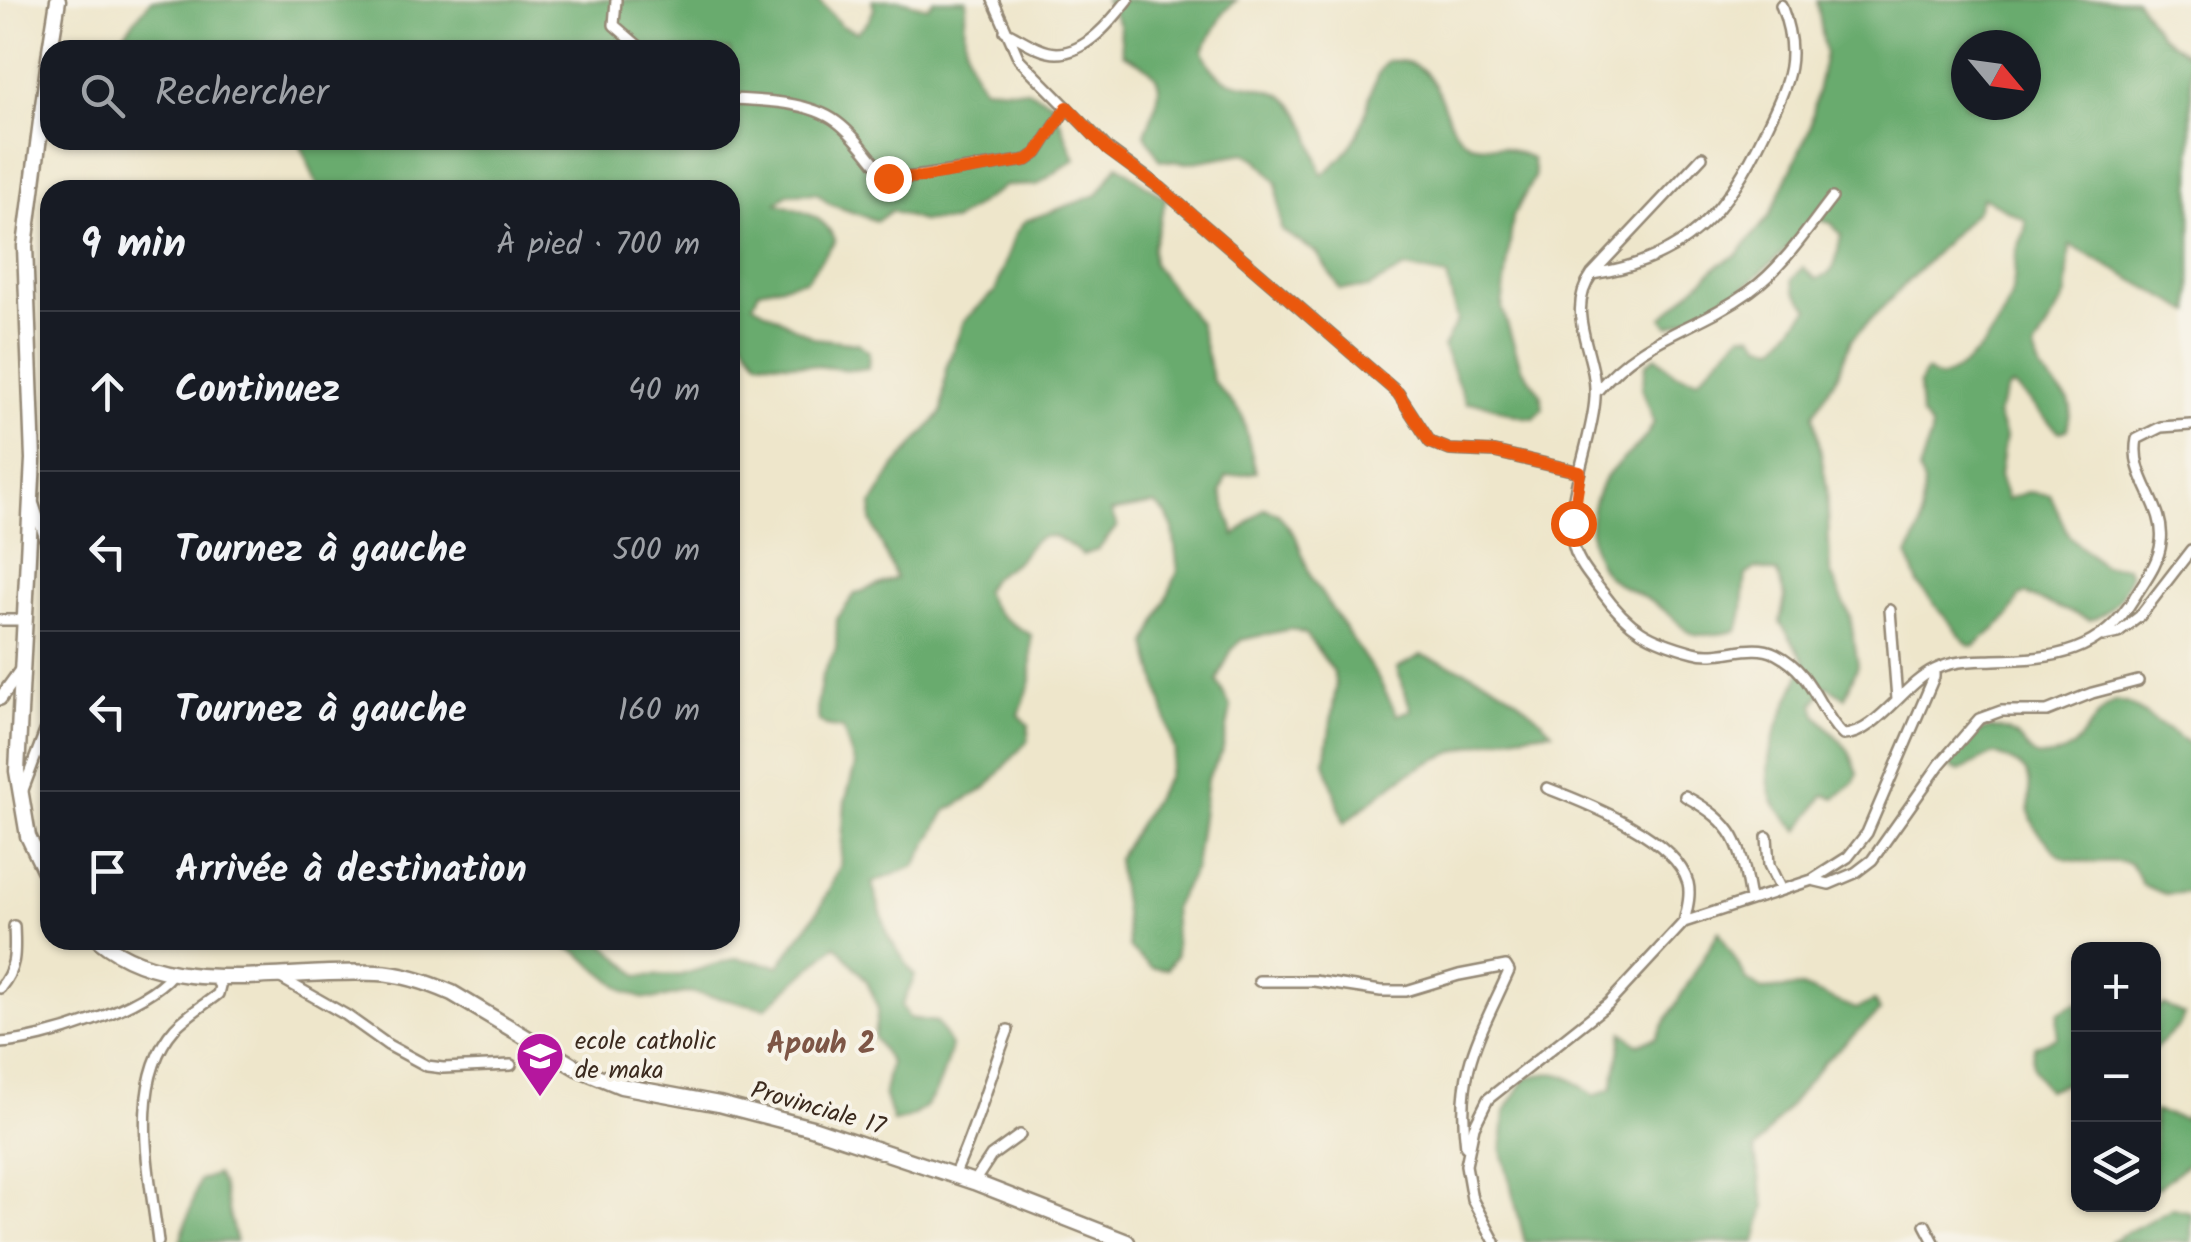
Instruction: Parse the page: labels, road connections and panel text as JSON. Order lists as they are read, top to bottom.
{
  "streets": {
    "main road": ["Provinciale 17"]
  },
  "districts": ["Apouh 2"],
  "places": {
    "school or university": ["ecole catholic de maka"]
  },
  "north": "bottom right",
  "page": {
    "search": "Rechercher",
    "heading": ["9 min", "À pied · 700 m"],
    "list": [
      ["Continuez", "40 m"],
      ["Tournez à gauche", "500 m"],
      ["Tournez à gauche", "160 m"],
      "Arrivée à destination"
    ],
    "map_buttons": ["+", "−"]
  }
}
